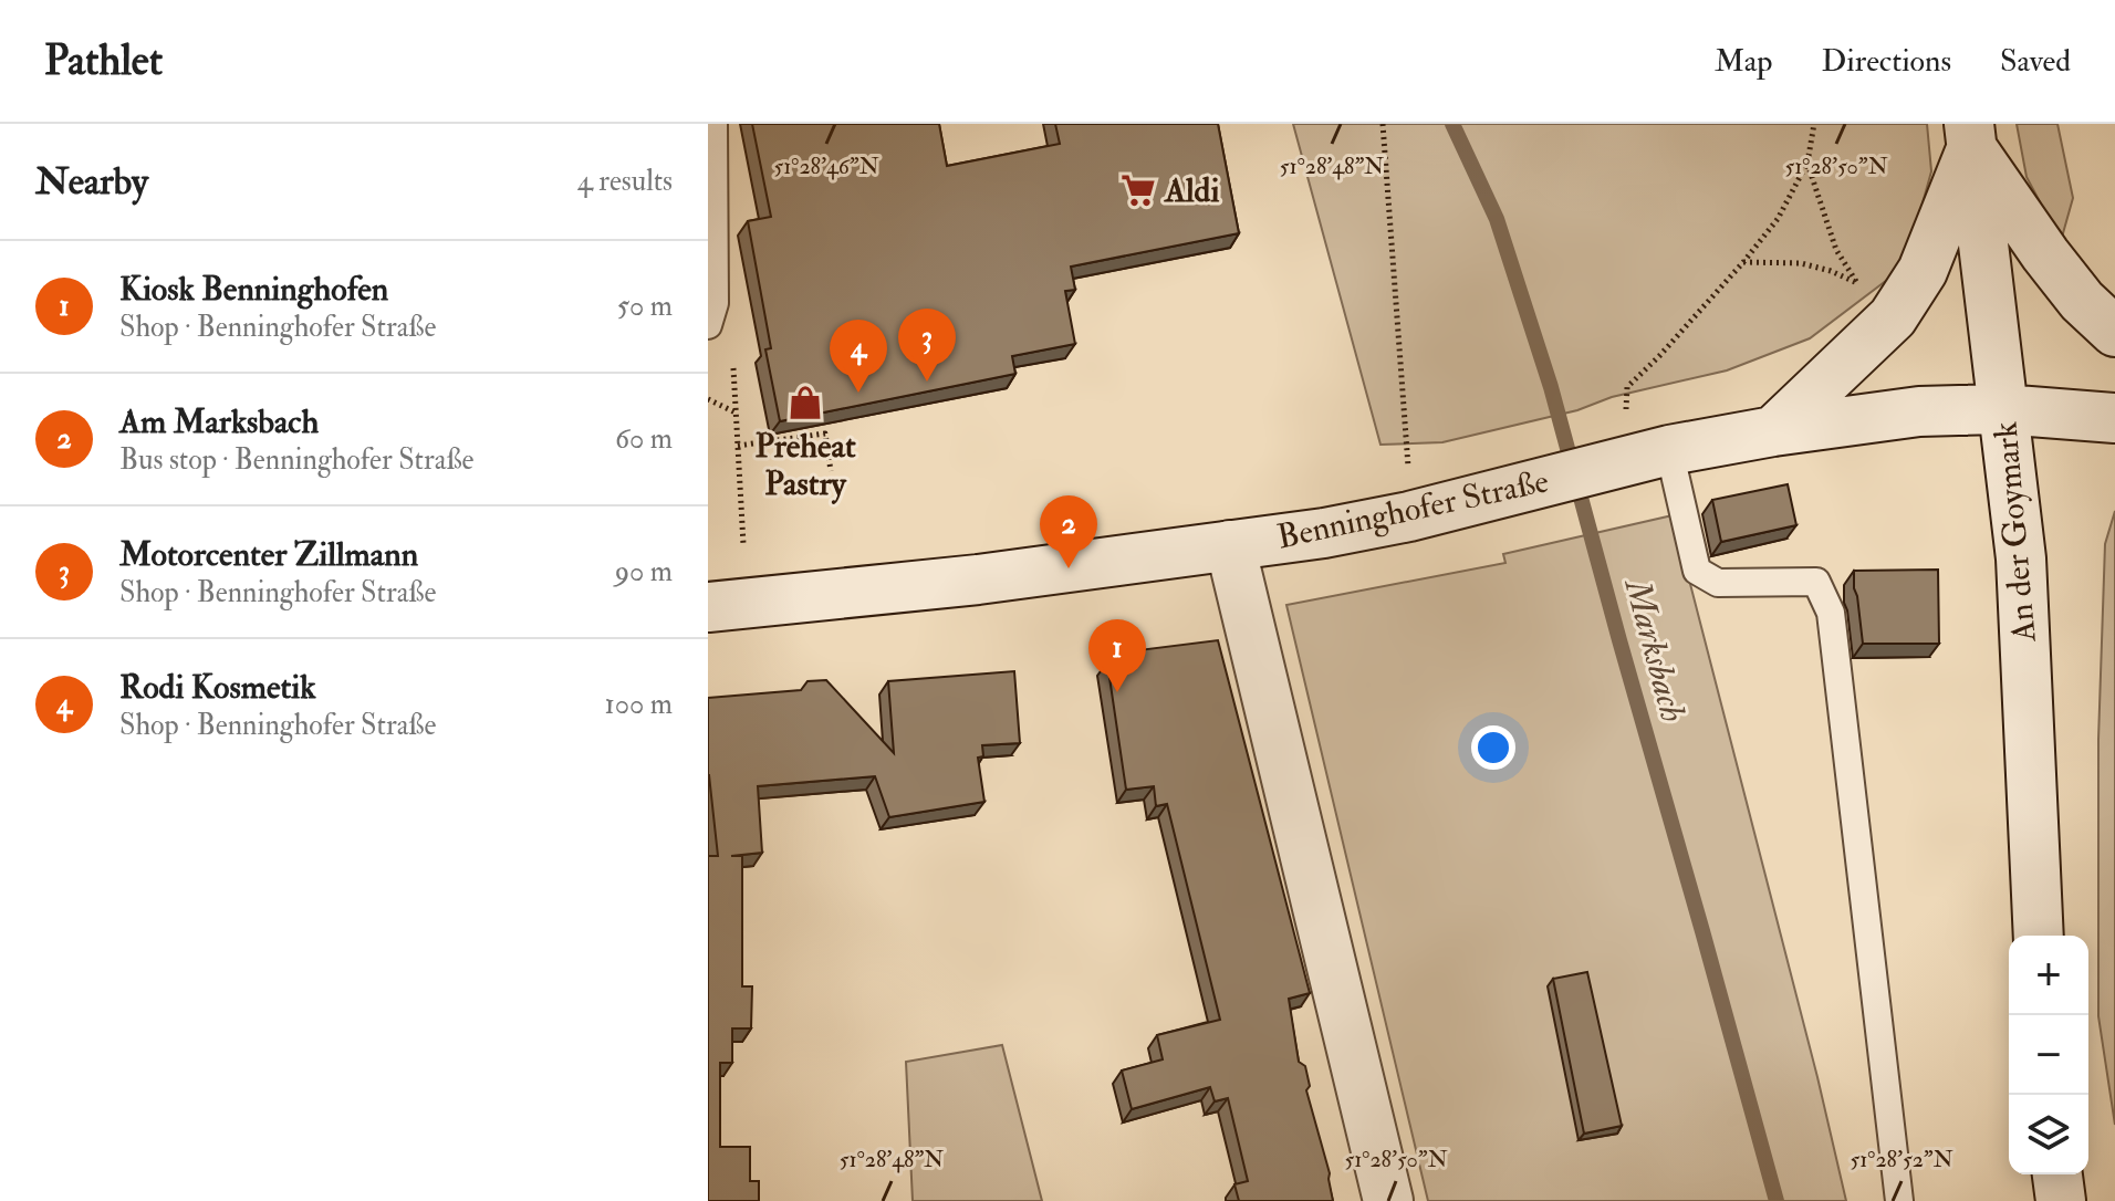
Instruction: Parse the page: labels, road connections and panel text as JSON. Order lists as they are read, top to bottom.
{
  "streets": {
    "main road": ["Benninghofer Straße", "An der Goymark"]
  },
  "crossings": [
    ["Benninghofer Straße", "An der Goymark"]
  ],
  "water": ["Marksbach"],
  "places": {
    "supermarket": ["Aldi"],
    "shop": ["Preheat Pastry"]
  },
  "page": {
    "header": "Pathlet",
    "nav": ["Map", "Directions", "Saved"],
    "heading": ["Nearby", "4 results"],
    "list": [
      {
        "mark": "1",
        "name": "Kiosk Benninghofen",
        "note": "Shop · Benninghofer Straße",
        "value": "50 m"
      },
      {
        "mark": "2",
        "name": "Am Marksbach",
        "note": "Bus stop · Benninghofer Straße",
        "value": "60 m"
      },
      {
        "mark": "3",
        "name": "Motorcenter Zillmann",
        "note": "Shop · Benninghofer Straße",
        "value": "90 m"
      },
      {
        "mark": "4",
        "name": "Rodi Kosmetik",
        "note": "Shop · Benninghofer Straße",
        "value": "100 m"
      }
    ],
    "pins": [
      "3",
      "4",
      "2",
      "1"
    ],
    "map_buttons": ["+", "−"]
  },
  "coordinates": [
    "51°28'46\"N",
    "51°28'48\"N",
    "51°28'50\"N",
    "51°28'52\"N"
  ]
}
